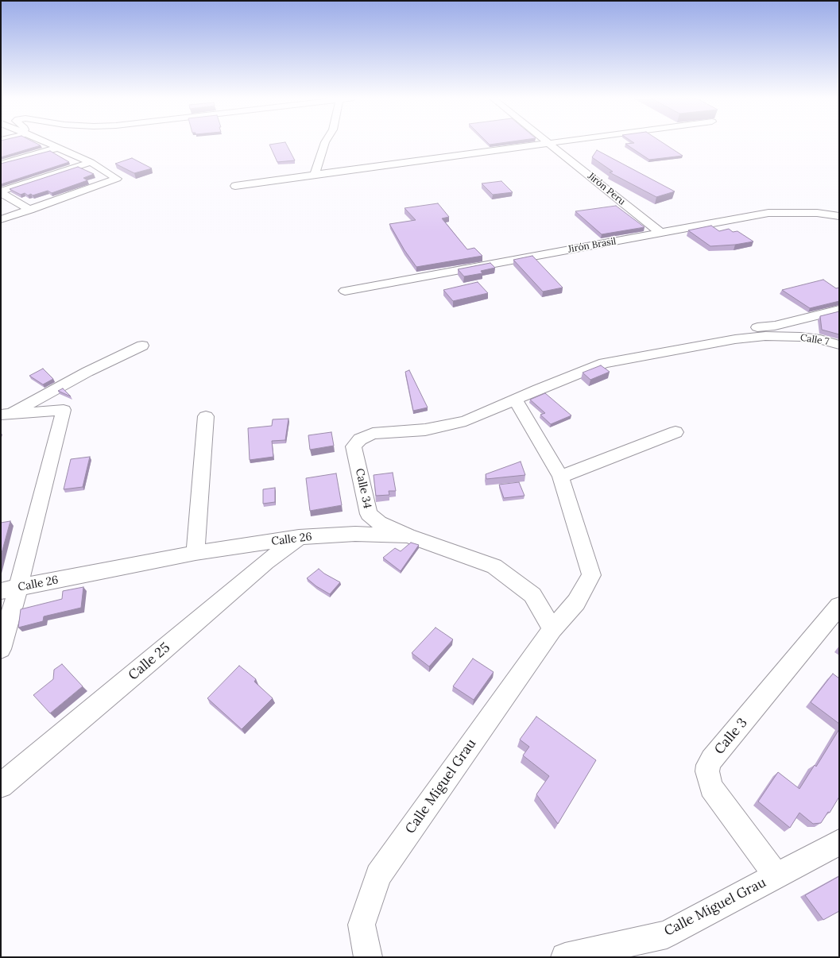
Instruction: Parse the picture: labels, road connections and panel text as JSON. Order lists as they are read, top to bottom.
{
  "streets": {
    "street": [
      "Jirón Peru",
      "Jirón Brasil",
      "Calle 7",
      "Calle 34",
      "Calle 26",
      "Calle 25",
      "Calle 3",
      "Calle Miguel Grau"
    ]
  },
  "crossings": [
    ["Jirón Peru", "Jirón Brasil"],
    ["Calle 7", "Calle 34"],
    ["Calle 7", "Calle Miguel Grau"],
    ["Calle 34", "Calle 26"],
    ["Calle 26", "Calle 25"],
    ["Calle 26", "Calle Miguel Grau"],
    ["Calle 3", "Calle Miguel Grau"]
  ]
}
